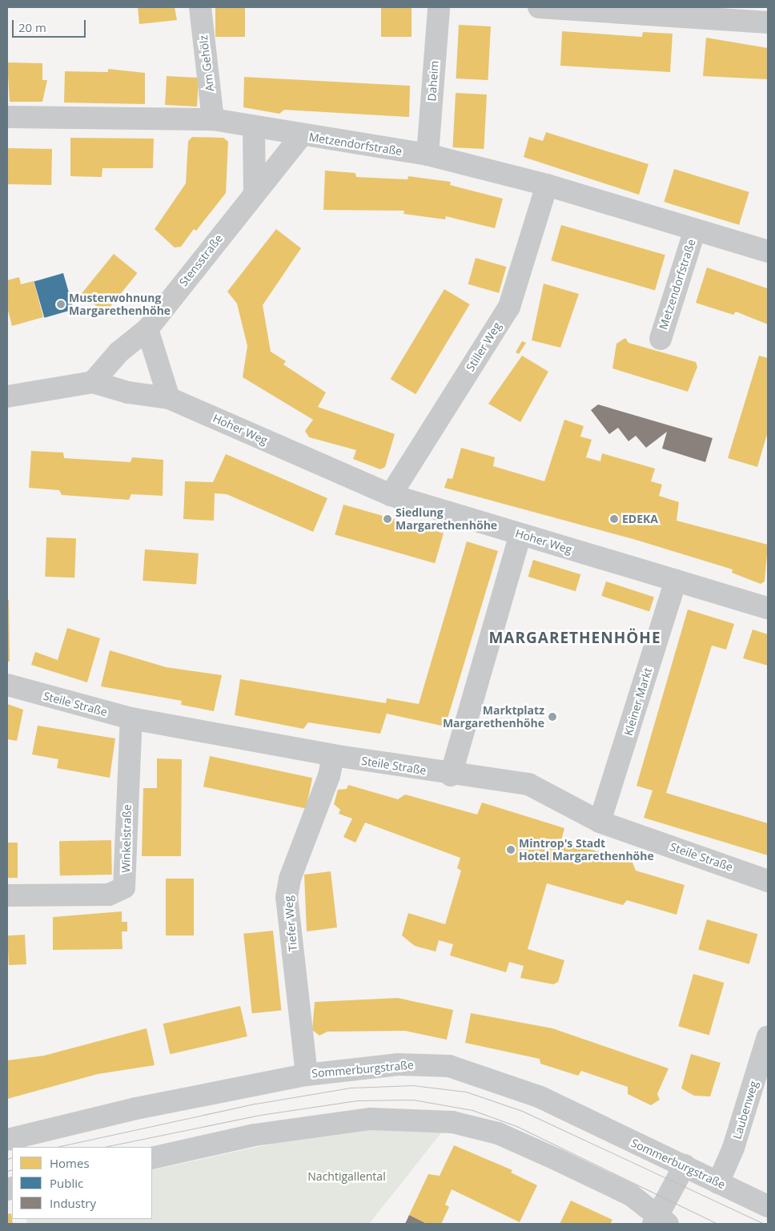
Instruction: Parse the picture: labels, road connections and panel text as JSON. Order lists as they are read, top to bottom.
{
  "streets": {
    "street": [
      "Am Gehölz",
      "Daheim",
      "Metzendorfstraße",
      "Stensstraße",
      "Stiller Weg",
      "Hoher Weg",
      "Kleiner Markt",
      "Steile Straße",
      "Winkelstraße",
      "Tiefer Weg",
      "Sommerburgstraße",
      "Laubenweg"
    ]
  },
  "crossings": [
    ["Am Gehölz", "Metzendorfstraße"],
    ["Daheim", "Metzendorfstraße"],
    ["Metzendorfstraße", "Stensstraße"],
    ["Metzendorfstraße", "Stiller Weg"],
    ["Stiller Weg", "Hoher Weg"],
    ["Hoher Weg", "Kleiner Markt"],
    ["Kleiner Markt", "Steile Straße"],
    ["Steile Straße", "Winkelstraße"],
    ["Steile Straße", "Tiefer Weg"],
    ["Tiefer Weg", "Sommerburgstraße"],
    ["Sommerburgstraße", "Laubenweg"]
  ],
  "districts": ["MARGARETHENHÖHE"],
  "parks": ["Nachtigallental"],
  "places": [
    "Musterwohnung Margarethenhöhe",
    "Siedlung Margarethenhöhe",
    "EDEKA",
    "Marktplatz Margarethenhöhe",
    "Mintrop's Stadt Hotel Margarethenhöhe"
  ],
  "legend": ["Homes", "Public", "Industry"],
  "scale_bar": "20 m"
}
